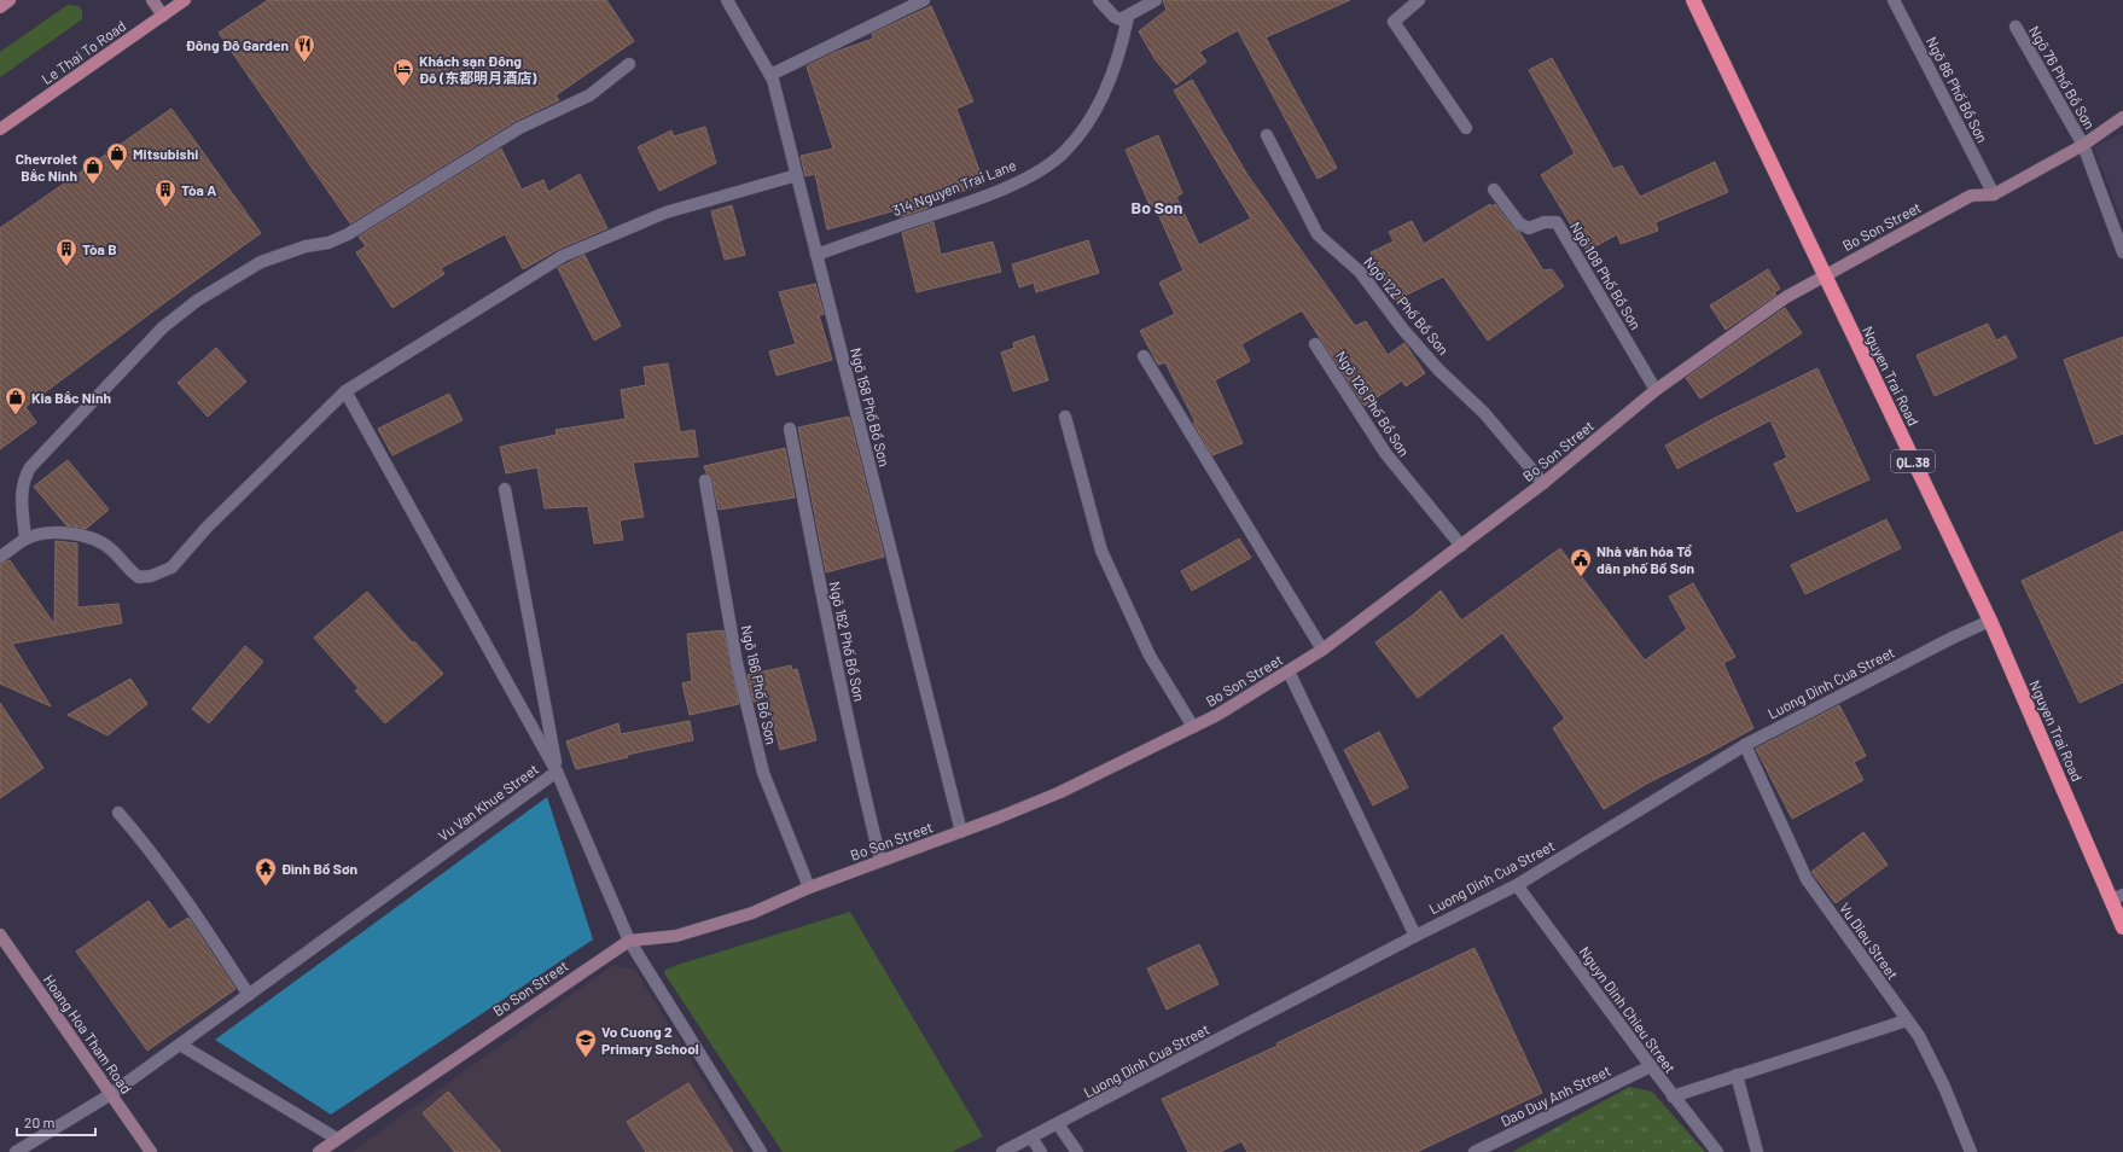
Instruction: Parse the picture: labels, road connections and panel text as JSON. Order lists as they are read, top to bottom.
{
  "streets": {
    "highway": ["Nguyen Trai Road", "QL.38"],
    "main road": ["Le Thai To Road"],
    "street": [
      "Ngõ 76 Phố Bồ Sơn",
      "Ngõ 86 Phố Bồ Sơn",
      "314 Nguyen Trai Lane",
      "Bo Son Street",
      "Ngõ 108 Phố Bồ Sơn",
      "Ngõ 122 Phố Bồ Sơn",
      "Ngõ 126 Phố Bồ Sơn",
      "Ngõ 158 Phố Bồ Sơn",
      "Ngõ 162 Phố Bồ Sơn",
      "Luong Dinh Cua Street",
      "Ngõ 166 Phố Bồ Sơn",
      "Vu Van Khue Street",
      "Vu Dieu Street",
      "Nguyn Dinh Chieu Street",
      "Hoang Hoa Tham Road",
      "Dao Duy Anh Street"
    ]
  },
  "crossings": [
    ["Ngõ 76 Phố Bồ Sơn", "Bo Son Street"],
    ["Ngõ 86 Phố Bồ Sơn", "Bo Son Street"],
    ["314 Nguyen Trai Lane", "Ngõ 158 Phố Bồ Sơn"],
    ["Bo Son Street", "Ngõ 108 Phố Bồ Sơn"],
    ["Bo Son Street", "Ngõ 122 Phố Bồ Sơn"],
    ["Bo Son Street", "Nguyen Trai Road"],
    ["Bo Son Street", "Ngõ 126 Phố Bồ Sơn"],
    ["Bo Son Street", "Ngõ 158 Phố Bồ Sơn"],
    ["Bo Son Street", "Ngõ 162 Phố Bồ Sơn"],
    ["Bo Son Street", "Ngõ 166 Phố Bồ Sơn"],
    ["Bo Son Street", "Vu Van Khue Street"],
    ["Nguyen Trai Road", "Luong Dinh Cua Street"],
    ["Luong Dinh Cua Street", "Vu Dieu Street"],
    ["Luong Dinh Cua Street", "Nguyn Dinh Chieu Street"],
    ["Vu Van Khue Street", "Hoang Hoa Tham Road"],
    ["Nguyn Dinh Chieu Street", "Dao Duy Anh Street"]
  ],
  "districts": ["Bo Son"],
  "places": {
    "restaurant": ["Đông Đô Garden"],
    "hotel": ["Khách sạn Đông Đô (东都明月酒店)"],
    "shop": ["Mitsubishi", "Chevrolet Bắc Ninh", "Kia Bắc Ninh"],
    "building": ["Tòa A", "Tòa B"],
    "public building": ["Nhà văn hóa Tổ dân phố Bồ Sơn"],
    "temple": ["Đình Bồ Sơn"],
    "school or university": ["Vo Cuong 2 Primary School"]
  },
  "scale_bar": "20 m"
}
